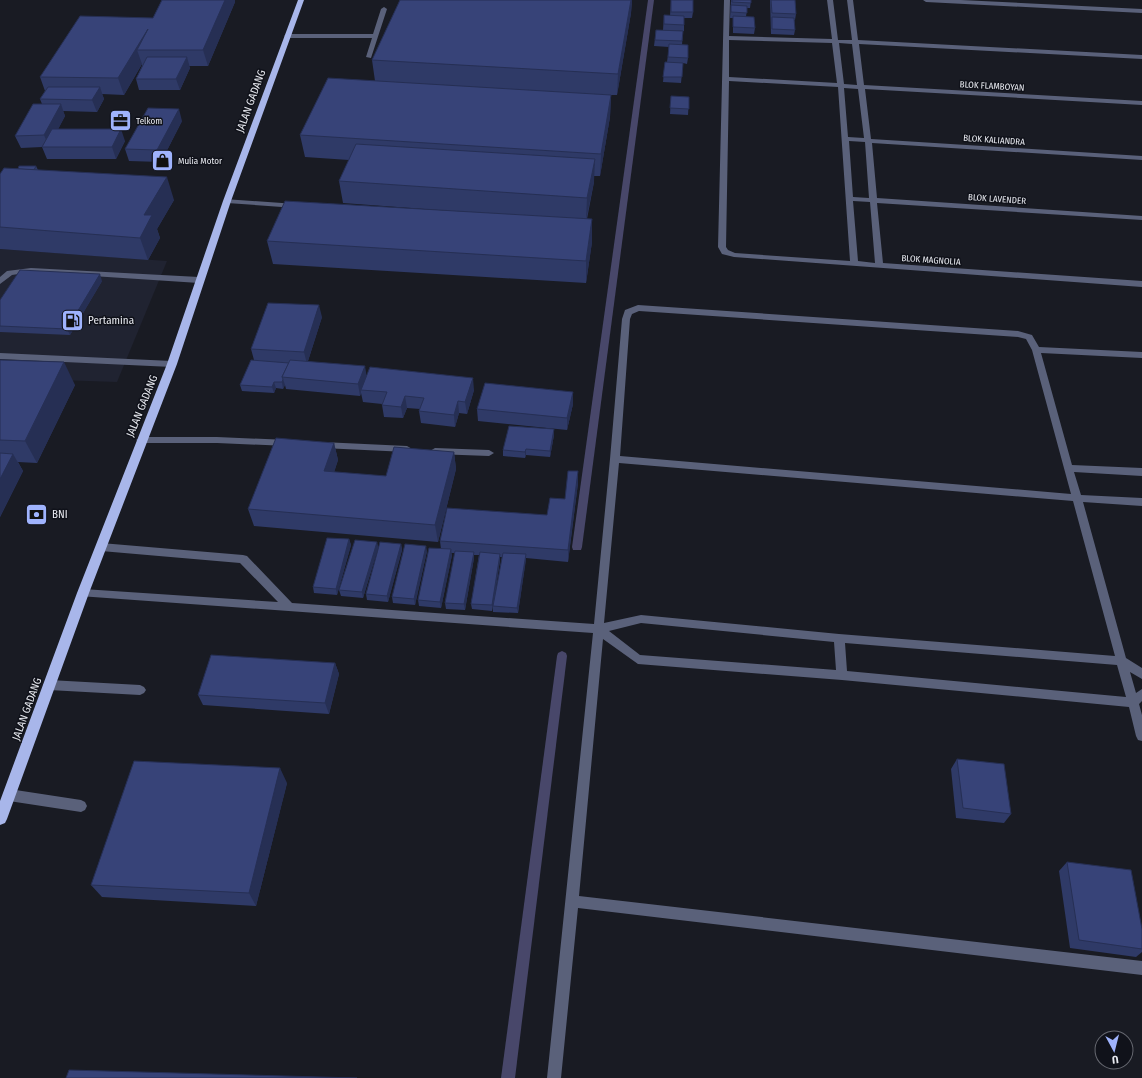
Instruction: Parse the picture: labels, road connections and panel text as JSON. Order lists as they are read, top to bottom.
{
  "streets": {
    "highway": ["JALAN GADANG"],
    "street": [
      "BLOK FLAMBOYAN",
      "BLOK KALIANDRA",
      "BLOK LAVENDER",
      "BLOK MAGNOLIA"
    ]
  },
  "crossings": [
    ["BLOK FLAMBOYAN", "BLOK MAGNOLIA"]
  ],
  "places": {
    "office": ["Telkom"],
    "shop": ["Mulia Motor"],
    "fuel station": ["Pertamina"],
    "bank": ["BNI"]
  },
  "north": "bottom"
}
